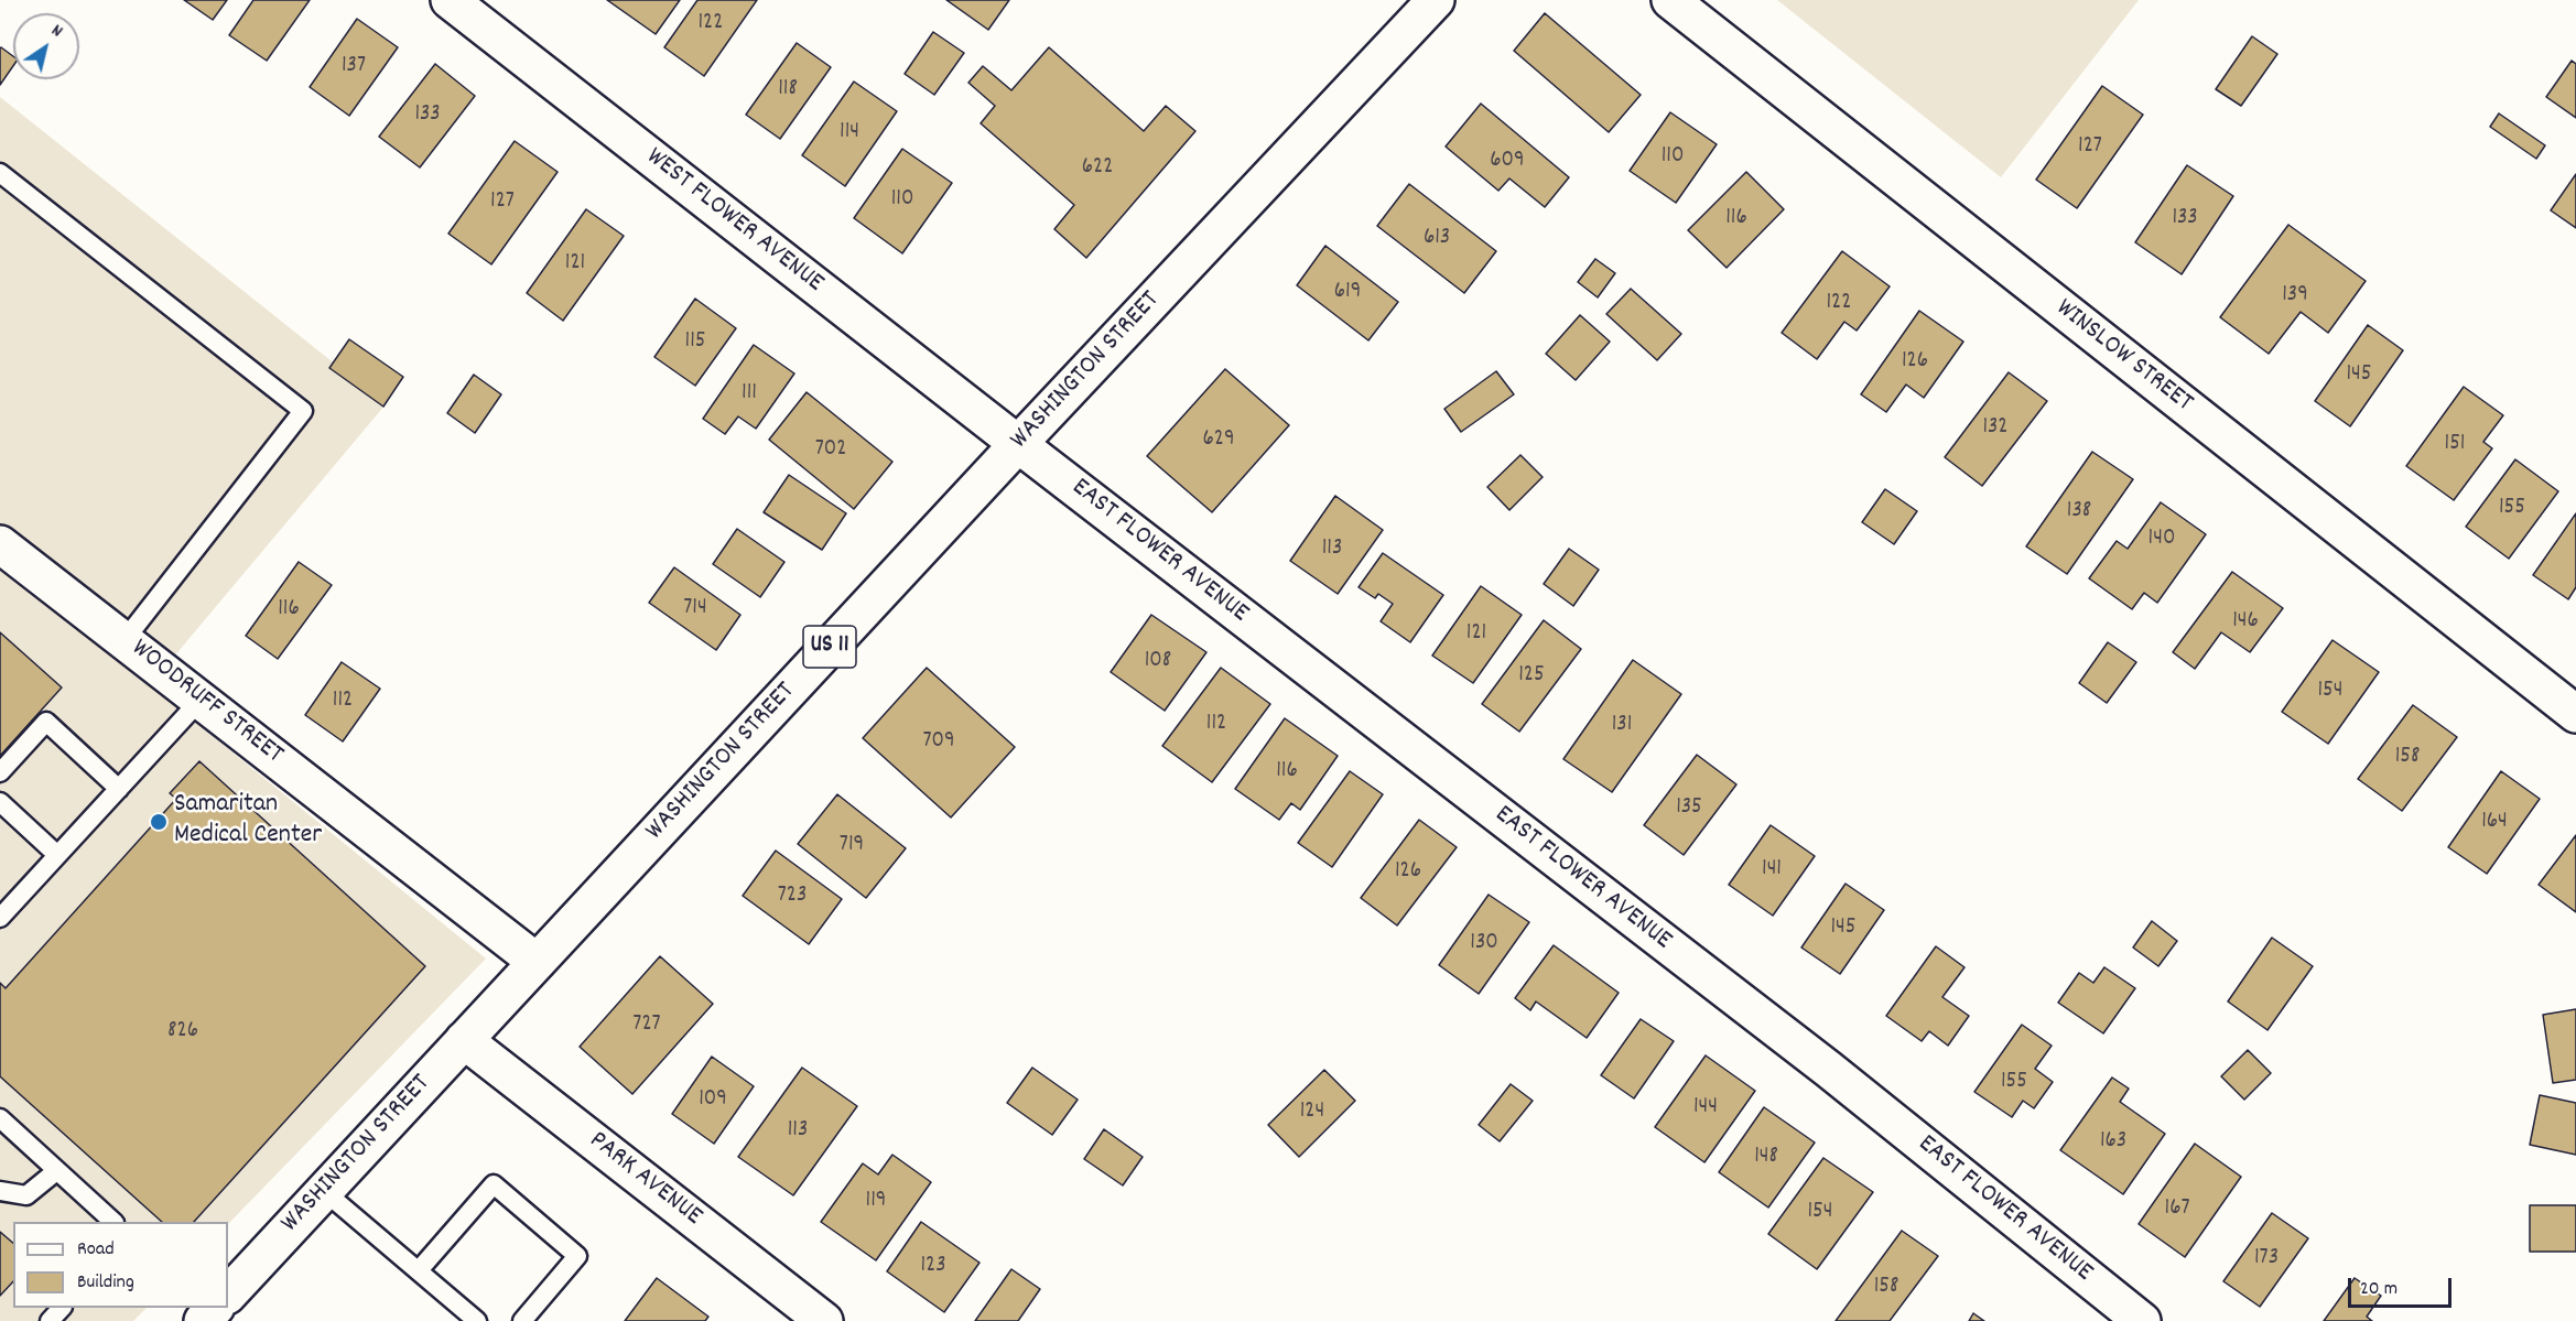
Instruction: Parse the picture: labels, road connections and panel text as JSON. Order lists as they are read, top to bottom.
{
  "streets": {
    "street": [
      "WEST FLOWER AVENUE",
      "WINSLOW STREET",
      "WASHINGTON STREET",
      "EAST FLOWER AVENUE",
      "US 11",
      "WOODRUFF STREET",
      "PARK AVENUE"
    ]
  },
  "crossings": [
    ["WEST FLOWER AVENUE", "WASHINGTON STREET"],
    ["WEST FLOWER AVENUE", "EAST FLOWER AVENUE"],
    ["WASHINGTON STREET", "EAST FLOWER AVENUE"],
    ["WASHINGTON STREET", "WOODRUFF STREET"],
    ["WASHINGTON STREET", "PARK AVENUE"]
  ],
  "places": ["Samaritan Medical Center"],
  "house_numbers": [
    "122",
    "137",
    "118",
    "133",
    "114",
    "127",
    "110",
    "609",
    "622",
    "110",
    "127",
    "116",
    "133",
    "613",
    "121",
    "619",
    "139",
    "122",
    "115",
    "126",
    "145",
    "111",
    "132",
    "629",
    "151",
    "702",
    "155",
    "138",
    "140",
    "113",
    "714",
    "116",
    "146",
    "121",
    "108",
    "125",
    "154",
    "112",
    "112",
    "131",
    "709",
    "158",
    "116",
    "135",
    "164",
    "719",
    "141",
    "126",
    "723",
    "145",
    "130",
    "727",
    "826",
    "155",
    "109",
    "144",
    "124",
    "113",
    "163",
    "148",
    "119",
    "167",
    "154",
    "173",
    "123",
    "158"
  ],
  "legend": ["Road", "Building"],
  "scale_bar": "20 m",
  "north": "top right"
}
